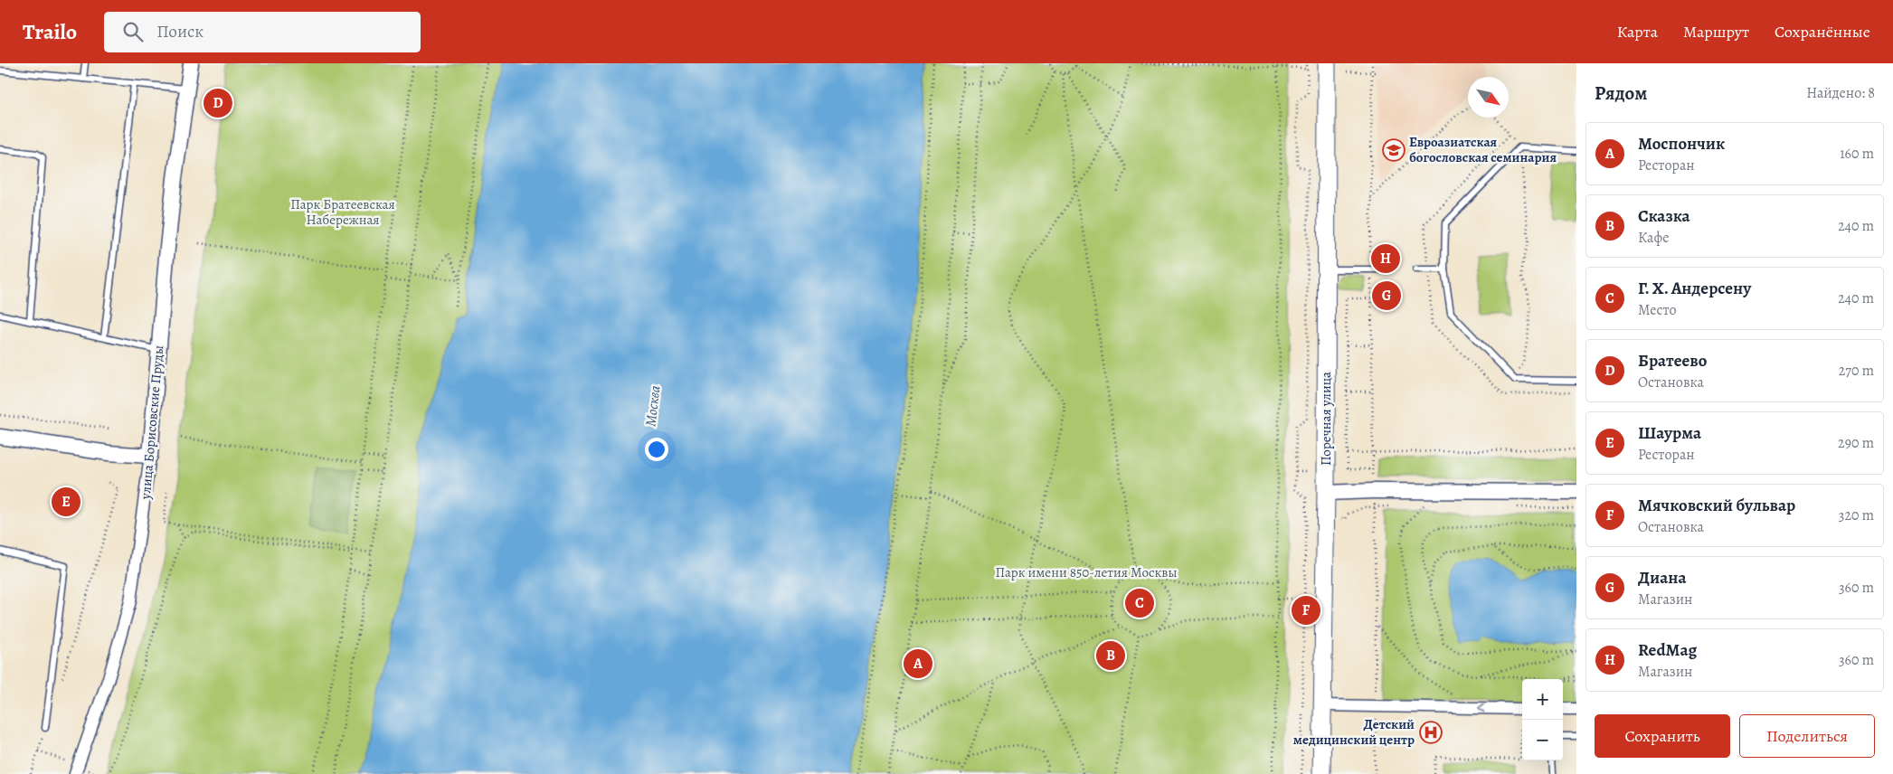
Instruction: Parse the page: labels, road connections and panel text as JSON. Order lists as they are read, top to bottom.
{
  "streets": {
    "main road": ["Поречная улица"],
    "street": ["улица Борисовские Пруды"]
  },
  "water": ["Москва"],
  "parks": ["Парк Братеевская Набережная", "Парк имени 850-летия Москвы"],
  "places": {
    "school or university": ["Евроазиатская богословская семинария"],
    "hospital": ["Детский медицинский центр"]
  },
  "north": "bottom right",
  "page": {
    "header": "Trailo",
    "search": "Поиск",
    "nav": ["Карта", "Маршрут", "Сохранённые"],
    "heading": ["Рядом", "Найдено: 8"],
    "pins": [
      "D",
      "H",
      "G",
      "E",
      "C",
      "F",
      "B",
      "A"
    ],
    "list": [
      {
        "mark": "A",
        "name": "Моспончик",
        "note": "Ресторан",
        "value": "160 m"
      },
      {
        "mark": "B",
        "name": "Сказка",
        "note": "Кафе",
        "value": "240 m"
      },
      {
        "mark": "C",
        "name": "Г. Х. Андерсену",
        "note": "Место",
        "value": "240 m"
      },
      {
        "mark": "D",
        "name": "Братеево",
        "note": "Остановка",
        "value": "270 m"
      },
      {
        "mark": "E",
        "name": "Шаурма",
        "note": "Ресторан",
        "value": "290 m"
      },
      {
        "mark": "F",
        "name": "Мячковский бульвар",
        "note": "Остановка",
        "value": "320 m"
      },
      {
        "mark": "G",
        "name": "Диана",
        "note": "Магазин",
        "value": "360 m"
      },
      {
        "mark": "H",
        "name": "RedMag",
        "note": "Магазин",
        "value": "360 m"
      }
    ],
    "map_buttons": ["+", "−"],
    "buttons": ["Сохранить", "Поделиться"]
  }
}
